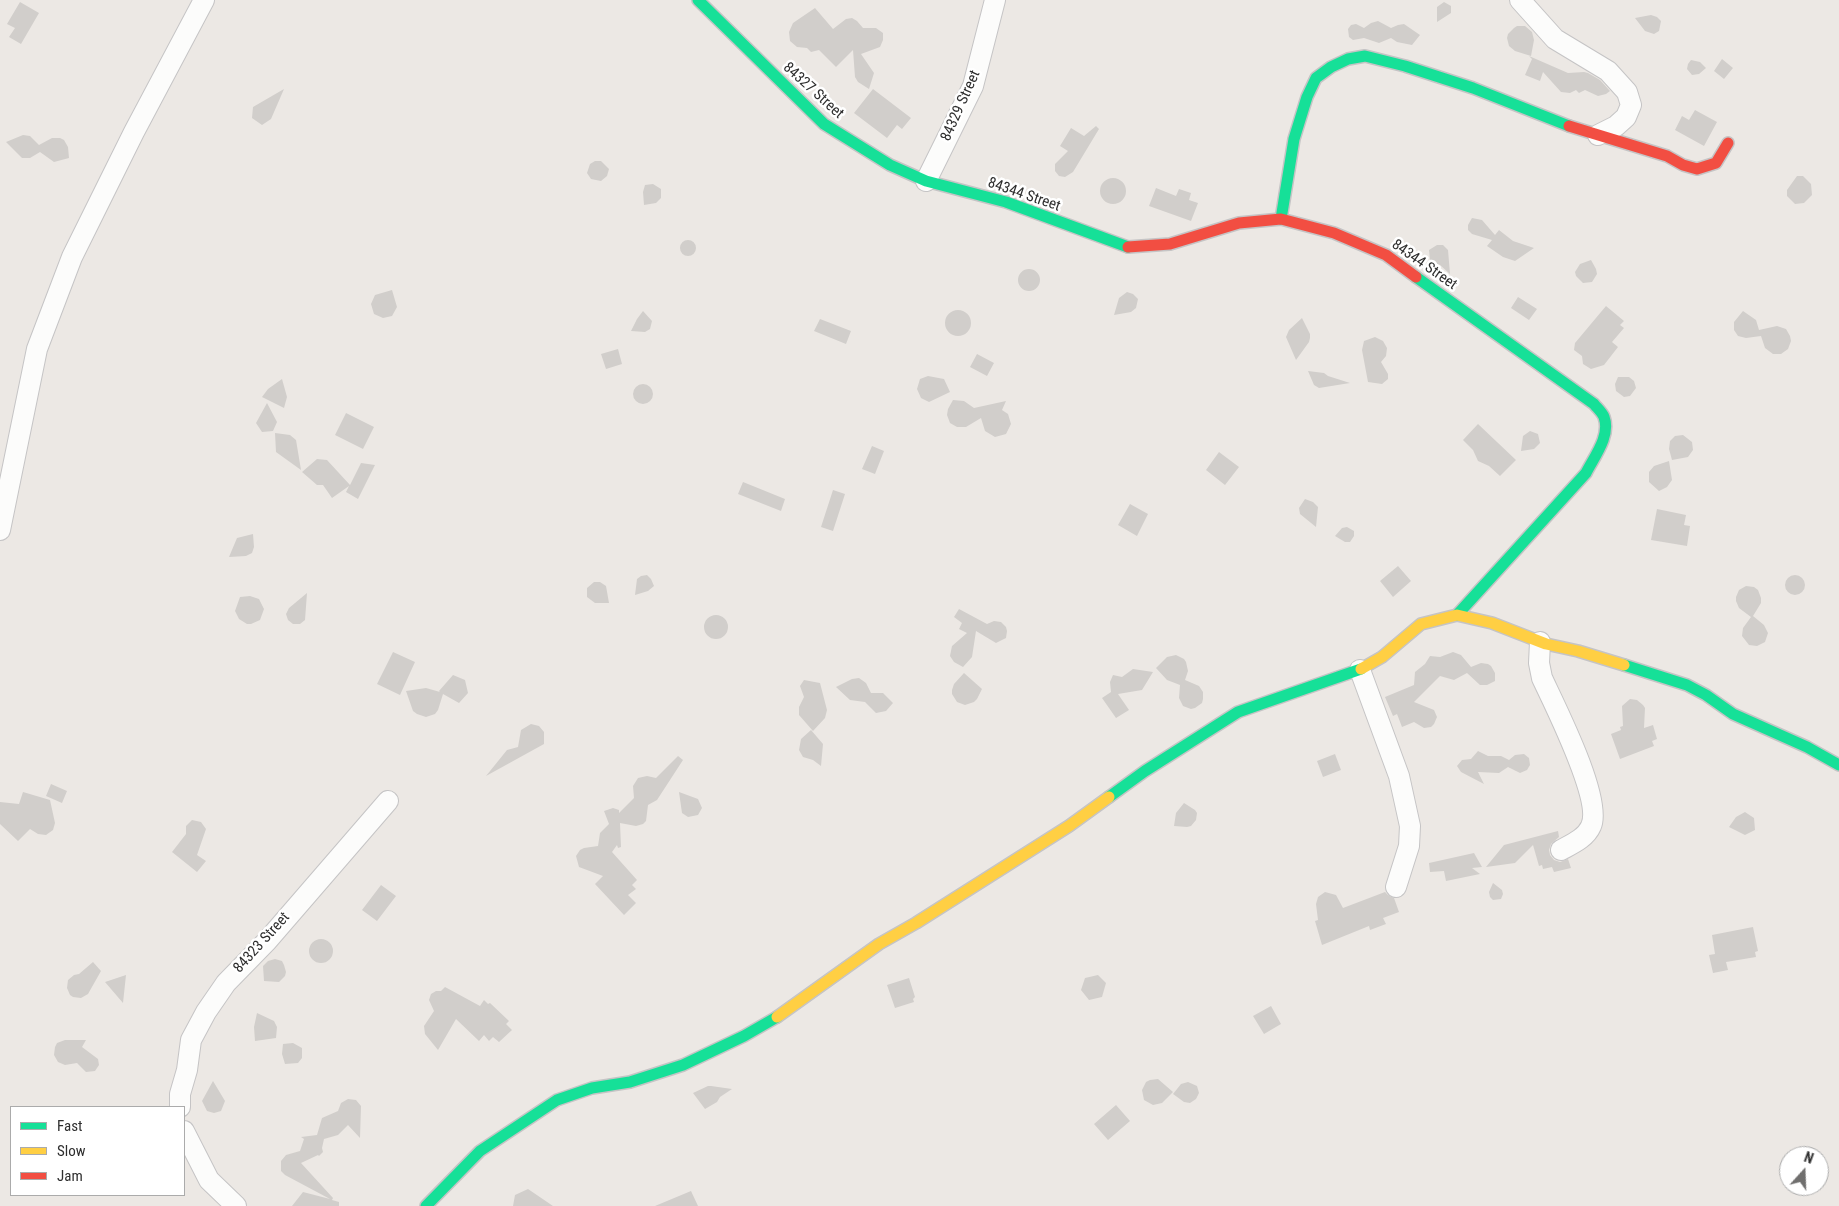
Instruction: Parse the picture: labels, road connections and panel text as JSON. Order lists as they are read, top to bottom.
{
  "streets": {
    "street": [
      "84327 Street",
      "84329 Street",
      "84344 Street",
      "84323 Street"
    ]
  },
  "crossings": [
    ["84327 Street", "84329 Street"],
    ["84327 Street", "84344 Street"],
    ["84329 Street", "84344 Street"]
  ],
  "legend": ["Fast", "Slow", "Jam"],
  "north": "top"
}
